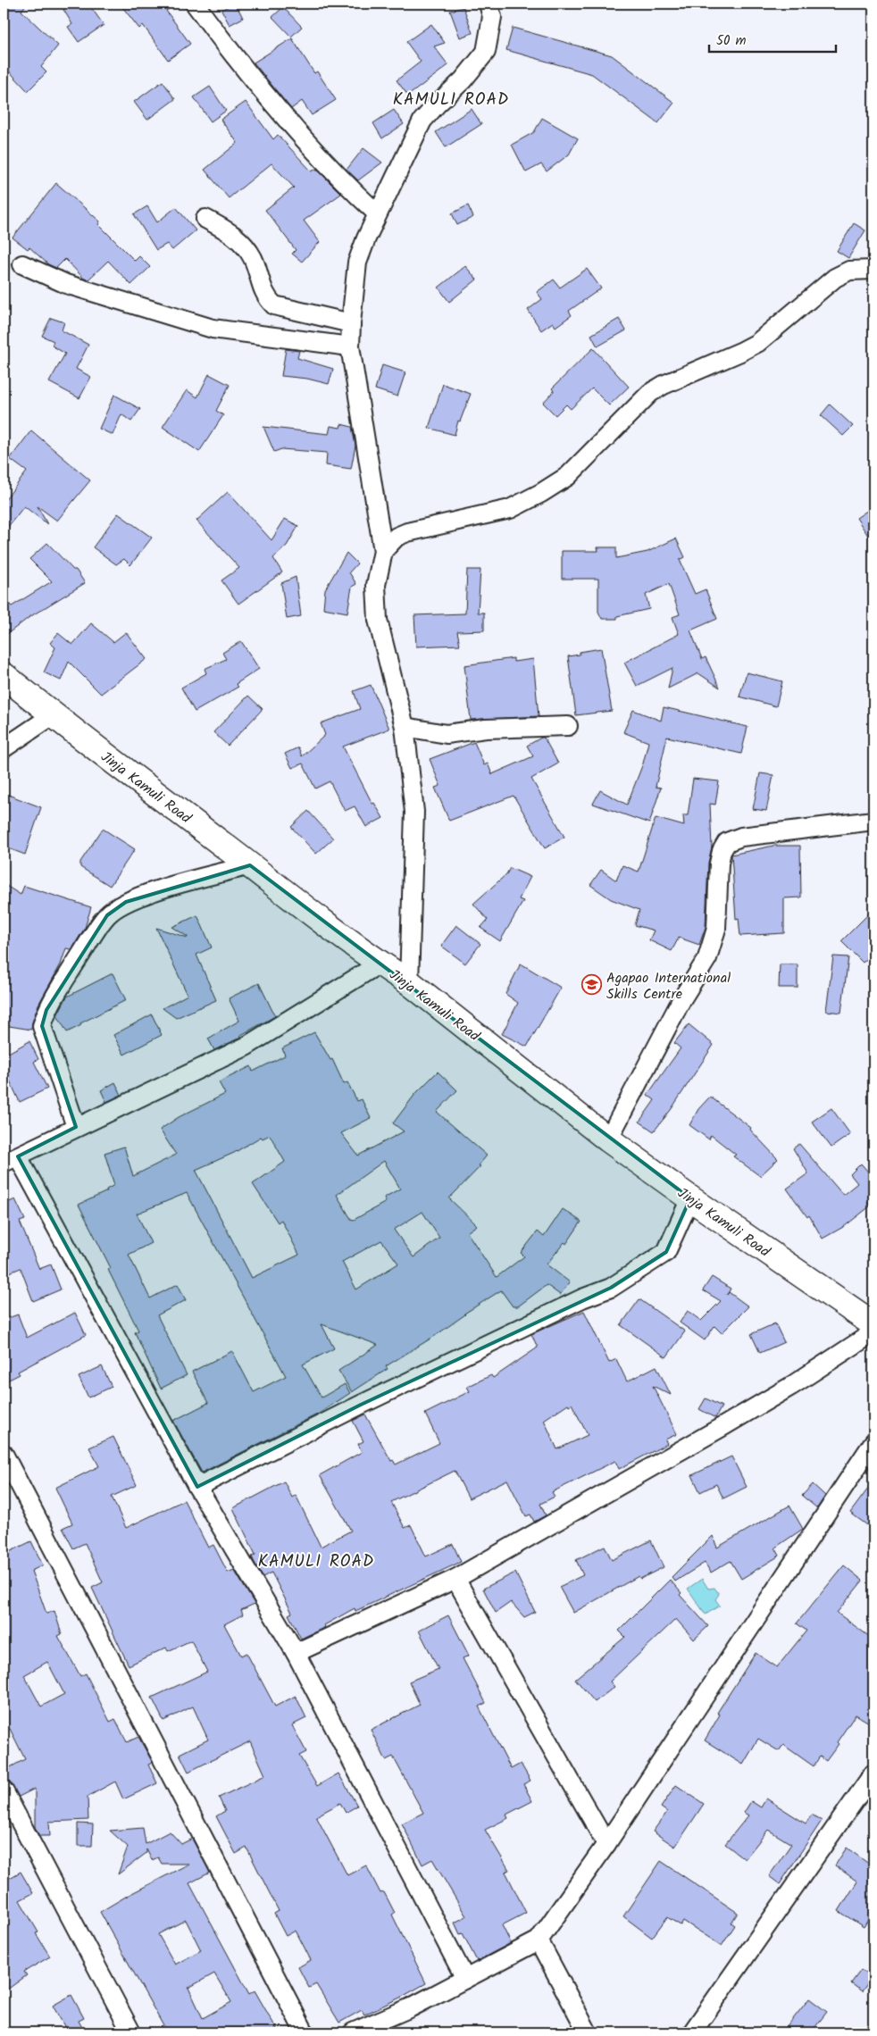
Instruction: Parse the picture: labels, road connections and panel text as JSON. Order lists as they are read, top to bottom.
{
  "streets": {
    "main road": ["Jinja Kamuli Road"]
  },
  "districts": ["KAMULI ROAD", "KAMULI ROAD"],
  "places": {
    "school or university": ["Agapao International Skills Centre"]
  },
  "scale_bar": "50 m"
}
